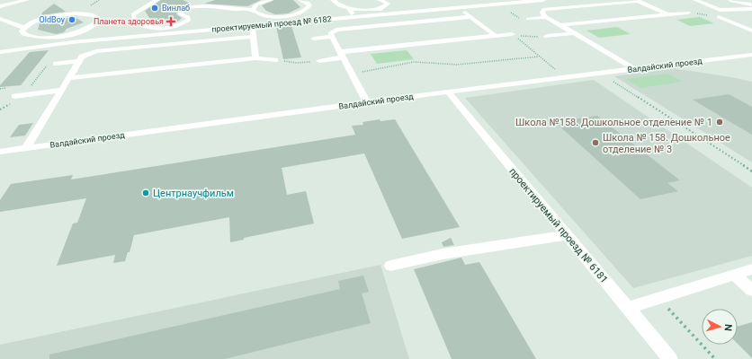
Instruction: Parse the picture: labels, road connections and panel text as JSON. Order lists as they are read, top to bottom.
{
  "streets": {
    "street": ["проектируемый проезд № 6182", "Валдайский проезд", "проектируемый проезд № 6181"]
  },
  "crossings": [
    ["Валдайский проезд", "проектируемый проезд № 6181"]
  ],
  "places": {
    "other": [
      "Винлаб",
      "OldBoy",
      "Школа №158. Дошкольное отделение № 1",
      "Школа № 158. Дошкольное отделение № 3",
      "Центрнаучфильм"
    ],
    "health": ["Планета здоровья"]
  },
  "north": "right"
}
